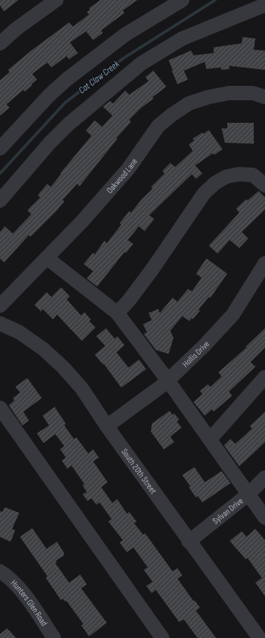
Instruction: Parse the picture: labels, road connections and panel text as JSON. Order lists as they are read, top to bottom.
{
  "streets": {
    "street": [
      "Oakwood Lane",
      "Hollis Drive",
      "South 20th Street",
      "Sylvan Drive",
      "Hunters Glen Road"
    ]
  },
  "crossings": [
    ["Hollis Drive", "South 20th Street"],
    ["South 20th Street", "Sylvan Drive"]
  ],
  "water": ["Cat Claw Creek"]
}
